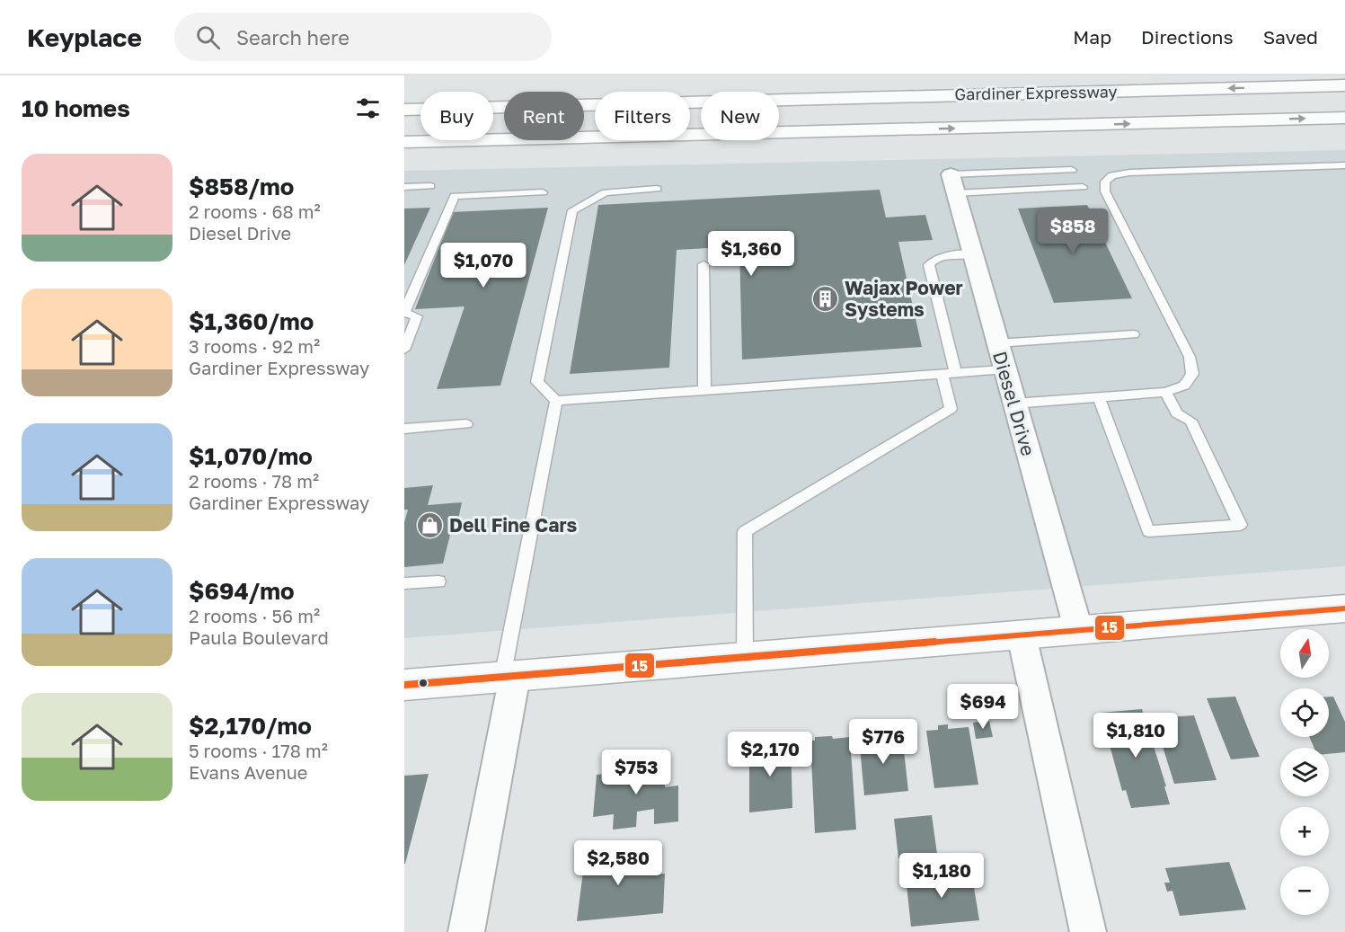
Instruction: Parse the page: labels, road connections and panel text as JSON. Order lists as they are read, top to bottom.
{
  "streets": {
    "main road": ["Gardiner Expressway"],
    "street": ["Diesel Drive"]
  },
  "places": {
    "building": ["Wajax Power Systems"],
    "shop": ["Dell Fine Cars"]
  },
  "lines": ["transit line 15"],
  "north": "top",
  "page": {
    "header": "Keyplace",
    "search": "Search here",
    "nav": ["Map", "Directions", "Saved"],
    "heading": "10 homes",
    "chip": [
      "Buy",
      "Rent",
      "Filters",
      "New"
    ],
    "list": [
      {
        "name": "$858/mo",
        "note": "2 rooms · 68 m² · Diesel Drive"
      },
      {
        "name": "$1,360/mo",
        "note": "3 rooms · 92 m² · Gardiner Expressway"
      },
      {
        "name": "$1,070/mo",
        "note": "2 rooms · 78 m² · Gardiner Expressway"
      },
      {
        "name": "$694/mo",
        "note": "2 rooms · 56 m² · Paula Boulevard"
      },
      {
        "name": "$2,170/mo",
        "note": "5 rooms · 178 m² · Evans Avenue"
      }
    ],
    "price": [
      "$858",
      "$1,360",
      "$1,070",
      "$694",
      "$1,810",
      "$776",
      "$2,170",
      "$753",
      "$2,580",
      "$1,180"
    ],
    "map_buttons": ["+", "−"]
  }
}
